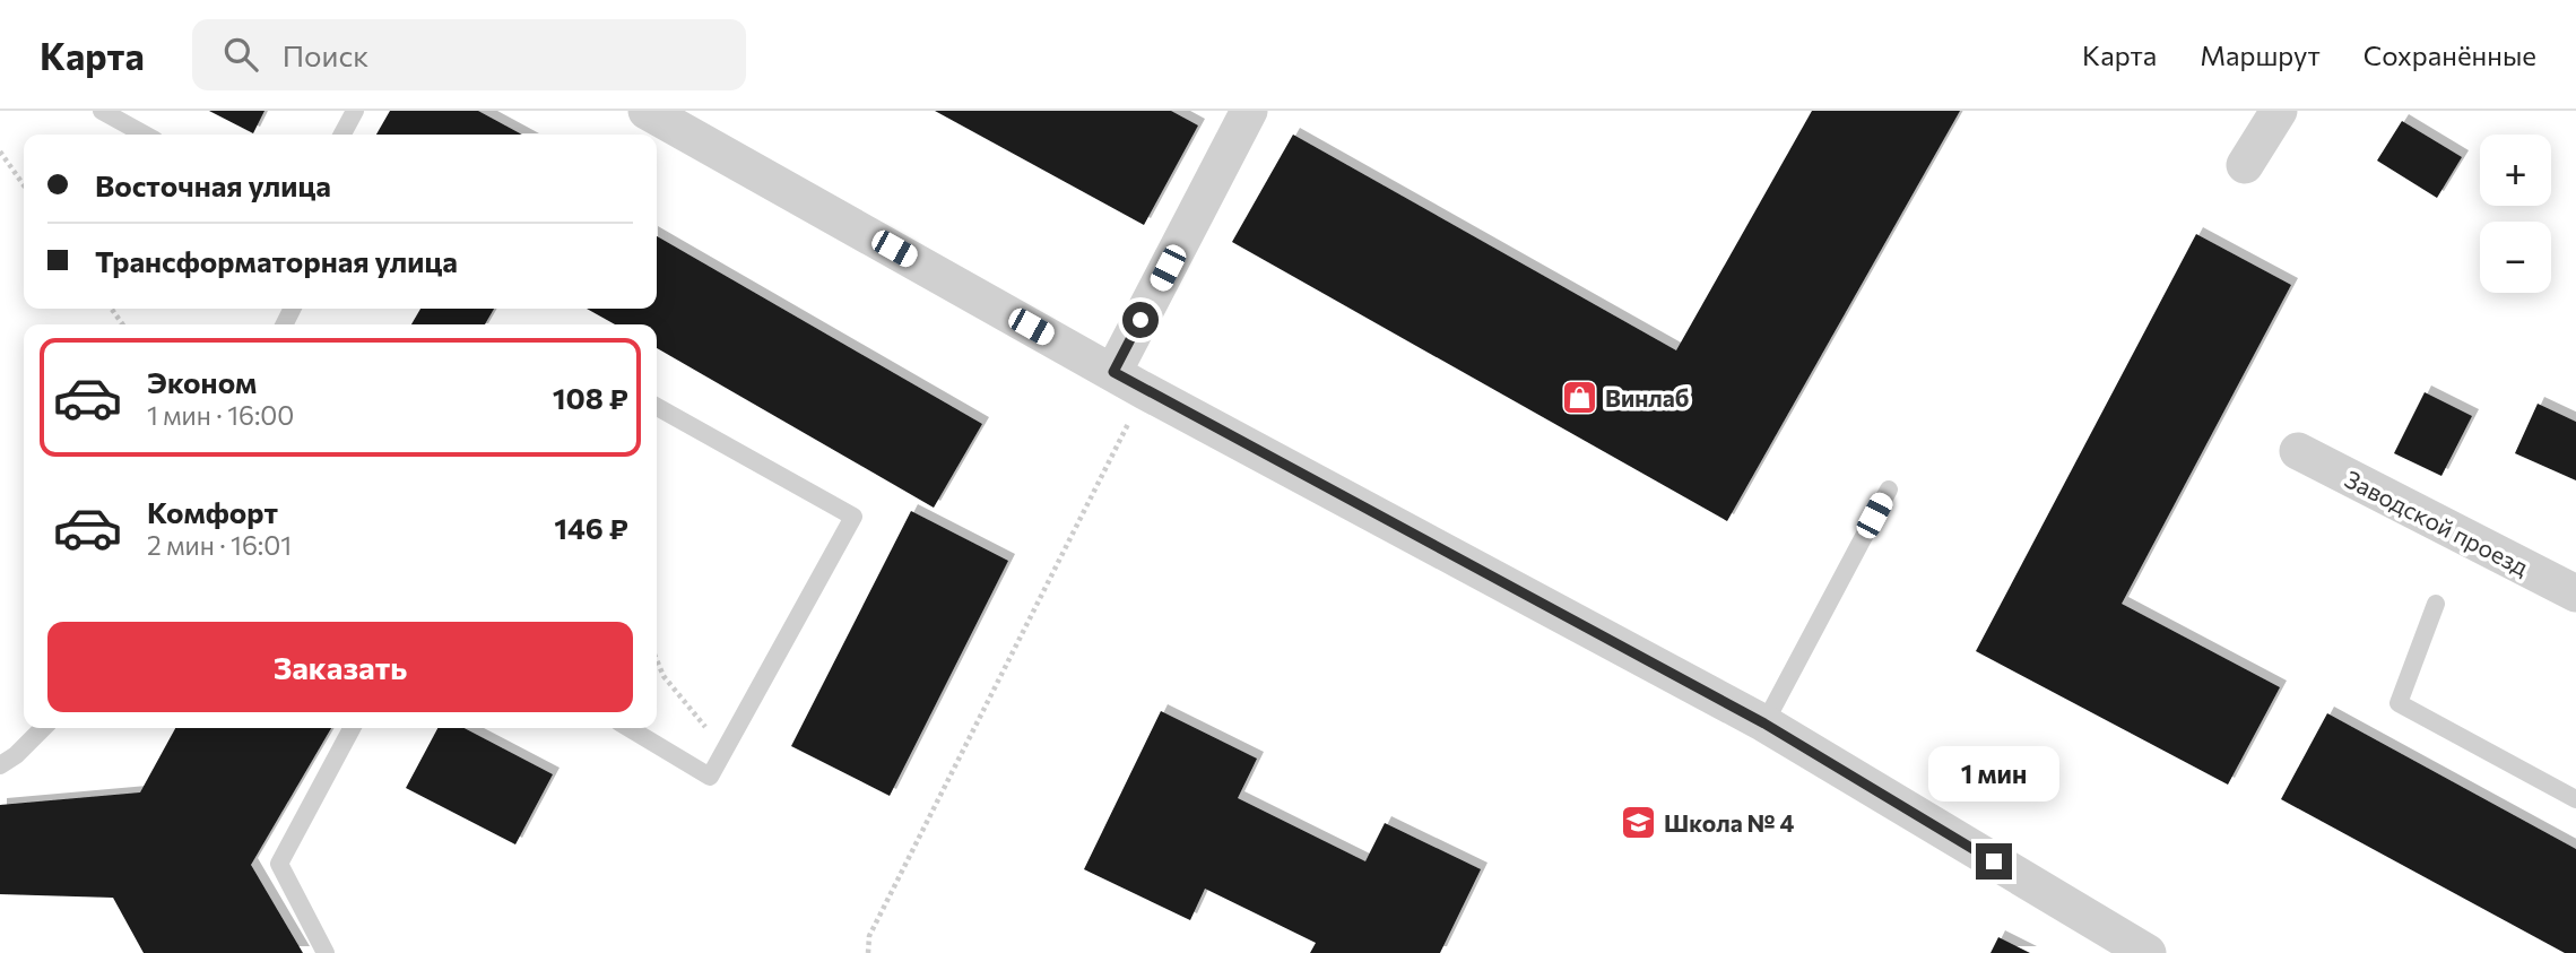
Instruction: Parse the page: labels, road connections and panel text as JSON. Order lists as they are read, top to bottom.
{
  "streets": {
    "street": ["Заводской проезд"]
  },
  "places": {
    "shop": ["Винлаб"],
    "school or university": ["Школа № 4"]
  },
  "page": {
    "header": "Карта",
    "search": "Поиск",
    "nav": ["Карта", "Маршрут", "Сохранённые"],
    "map_buttons": ["+", "−"],
    "banner": ["Восточная улица", "Трансформаторная улица"],
    "list": [
      {
        "name": "Эконом",
        "note": "1 мин · 16:00",
        "value": "108 ₽"
      },
      {
        "name": "Комфорт",
        "note": "2 мин · 16:01",
        "value": "146 ₽"
      }
    ],
    "buttons": "Заказать",
    "bubble": "1 мин"
  }
}
